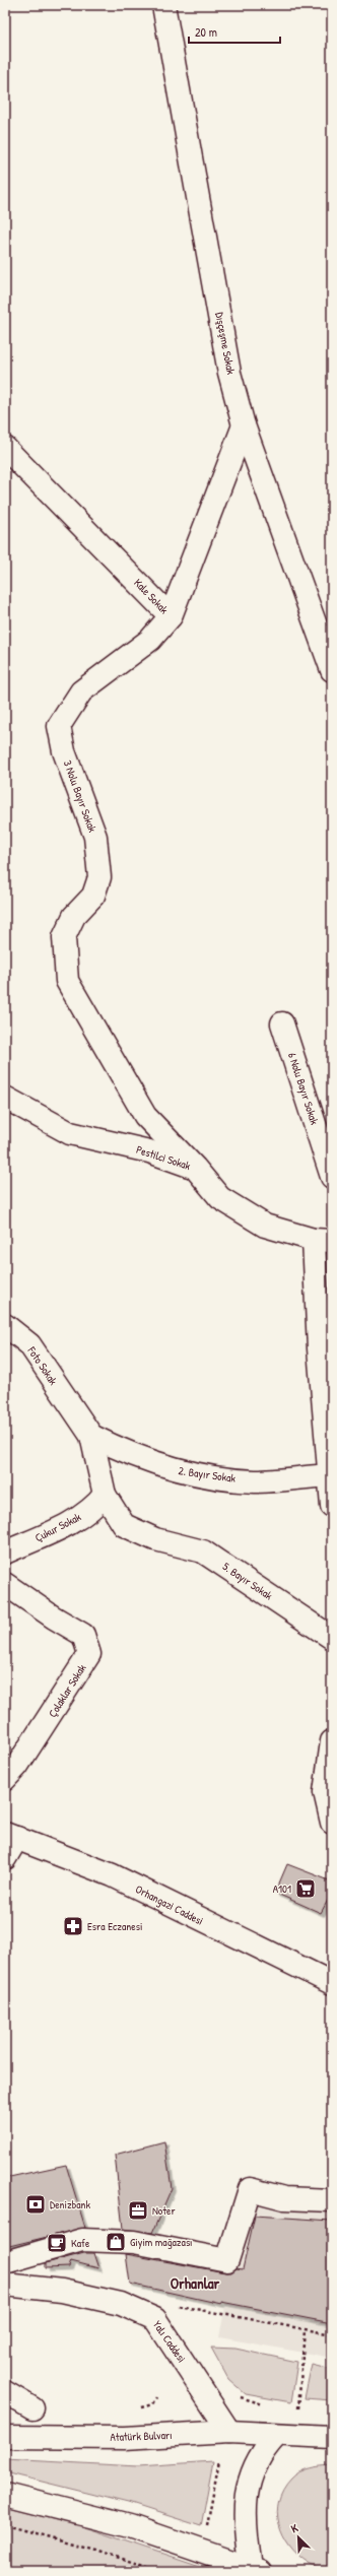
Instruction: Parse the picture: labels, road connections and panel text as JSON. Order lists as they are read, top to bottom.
{
  "streets": {
    "street": [
      "Dışçeşme Sokak",
      "Kale Sokak",
      "3 Nolu Bayır Sokak",
      "6 Nolu Bayır Sokak",
      "Pestilci Sokak",
      "Foto Sokak",
      "2. Bayır Sokak",
      "Çukur Sokak",
      "5. Bayır Sokak",
      "Çolaklar Sokak",
      "Orhangazi Caddesi",
      "Yalı Caddesi",
      "Atatürk Bulvarı"
    ]
  },
  "crossings": [
    ["Dışçeşme Sokak", "Kale Sokak"],
    ["Kale Sokak", "3 Nolu Bayır Sokak"],
    ["3 Nolu Bayır Sokak", "Pestilci Sokak"],
    ["Foto Sokak", "2. Bayır Sokak"],
    ["Çukur Sokak", "5. Bayır Sokak"],
    ["Yalı Caddesi", "Atatürk Bulvarı"]
  ],
  "districts": ["Orhanlar"],
  "places": {
    "supermarket": ["A101"],
    "pharmacy": ["Esra Eczanesi"],
    "bank": ["Denizbank"],
    "office": ["Noter"],
    "shop": ["Giyim mağazası"],
    "cafe": ["Kafe"]
  },
  "scale_bar": "20 m",
  "north": "top left"
}
